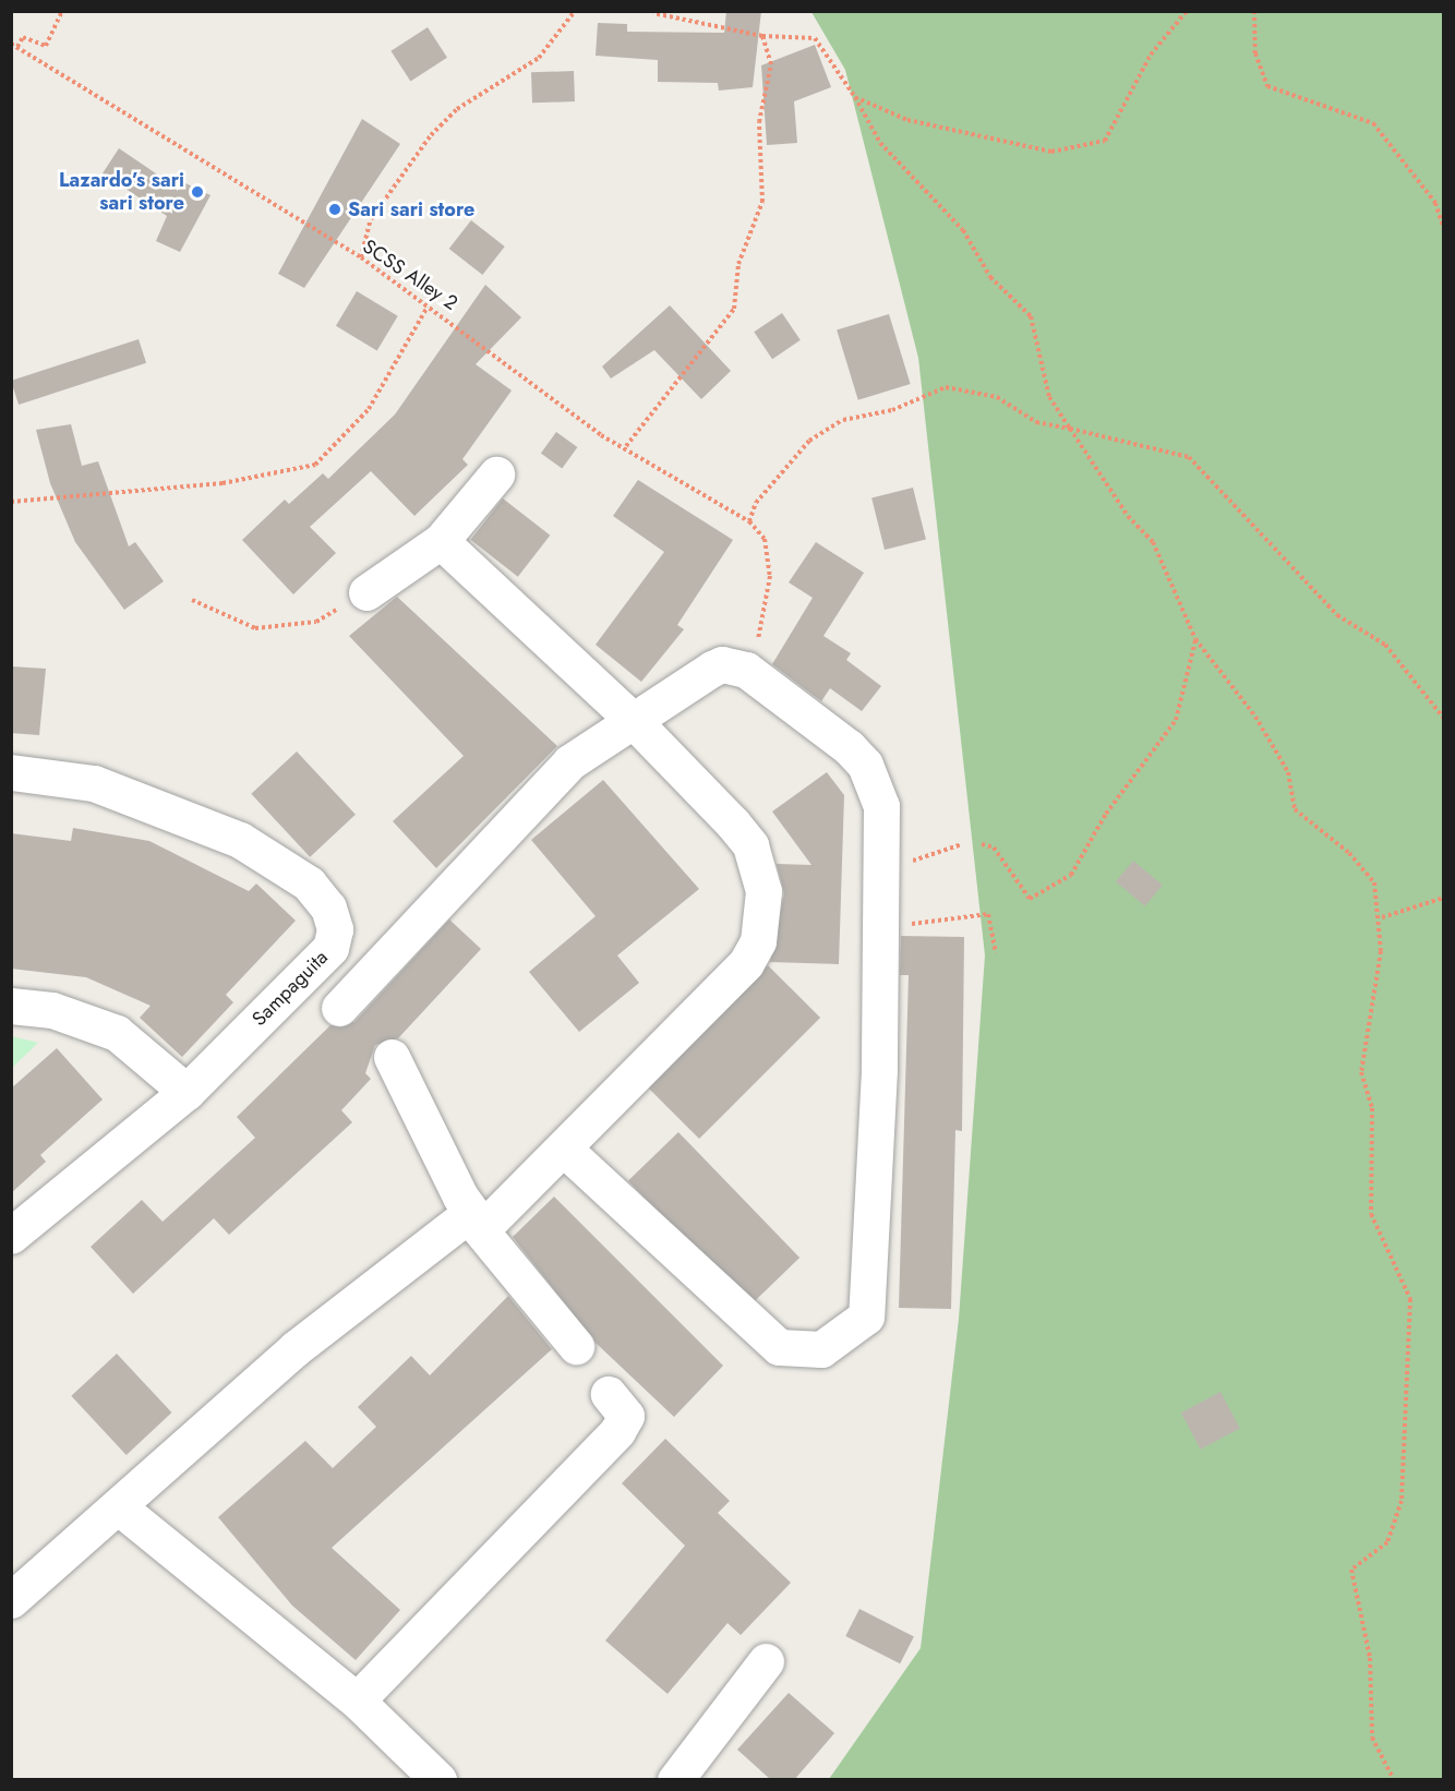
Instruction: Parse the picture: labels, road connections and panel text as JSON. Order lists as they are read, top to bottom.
{
  "streets": {
    "street": ["Sampaguita"],
    "path": ["SCSS Alley 2"]
  },
  "places": ["Lazardo’s sari sari store", "Sari sari store"]
}
